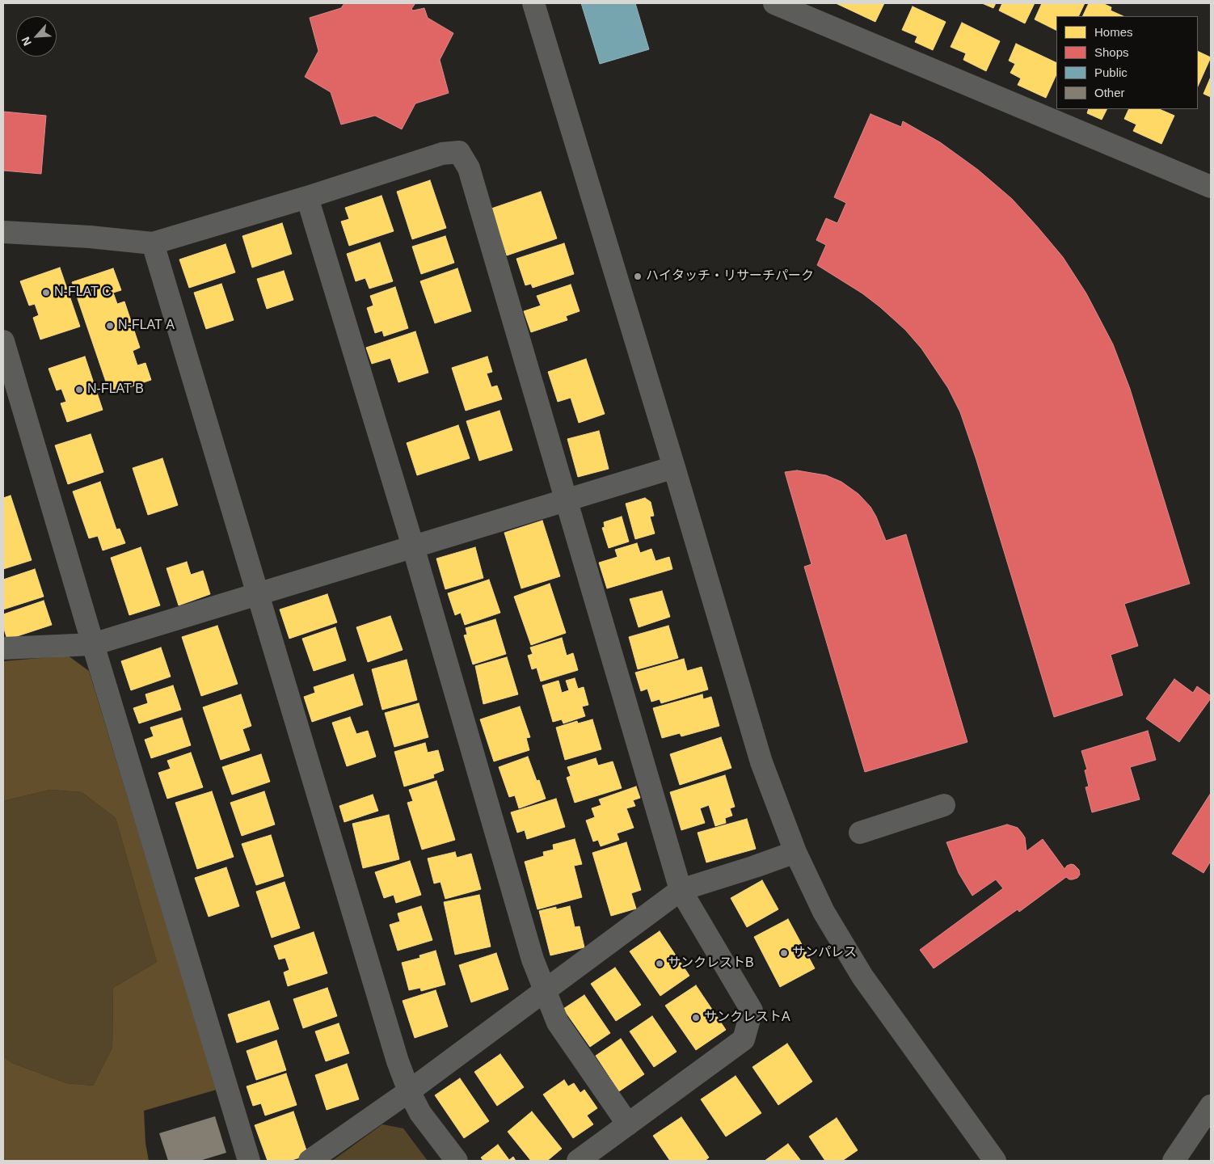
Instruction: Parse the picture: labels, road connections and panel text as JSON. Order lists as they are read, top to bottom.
{
  "places": [
    "ハイタッチ・リサーチパーク",
    "N-FLAT C",
    "N-FLAT A",
    "N-FLAT B",
    "サンパレス",
    "サンクレストB",
    "サンクレストA"
  ],
  "legend": [
    "Homes",
    "Shops",
    "Public",
    "Other"
  ],
  "north": "bottom left"
}
